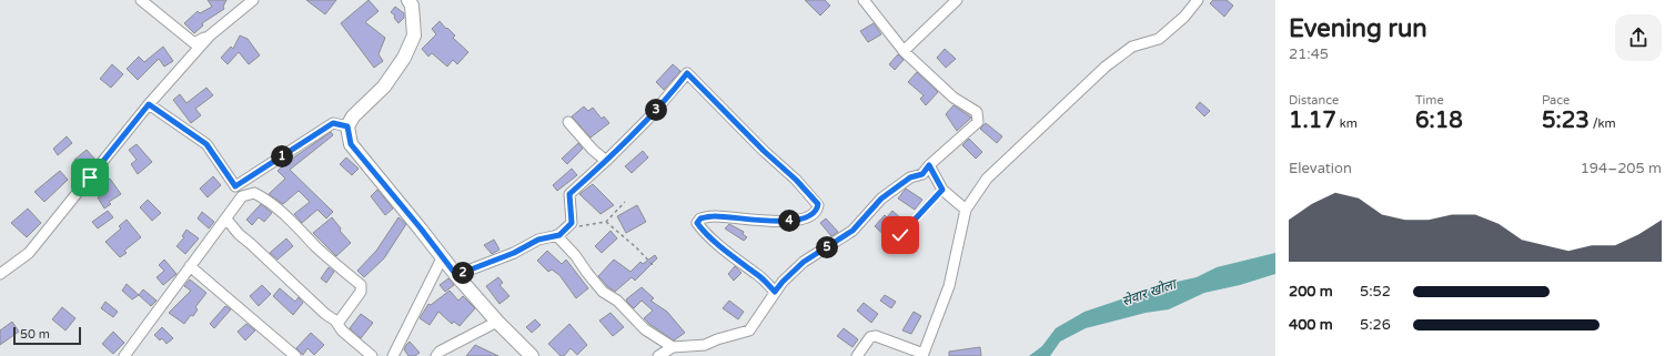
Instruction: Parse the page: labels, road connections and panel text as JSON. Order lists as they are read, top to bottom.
{
  "water": ["सेवार खोला"],
  "scale_bar": "50 m",
  "page": {
    "heading": ["Evening run", "21:45"],
    "stats": [
      ["Distance", "1.17 km"],
      ["Time", "6:18"],
      ["Pace", "5:23 /km"]
    ],
    "pins": [
      "3",
      "1",
      "4",
      "5",
      "2"
    ],
    "chart": ["Elevation", "194–205 m"],
    "list": [
      {
        "name": "200 m",
        "note": "5:52"
      },
      {
        "name": "400 m",
        "note": "5:26"
      }
    ],
    "scale": "50 m"
  }
}
